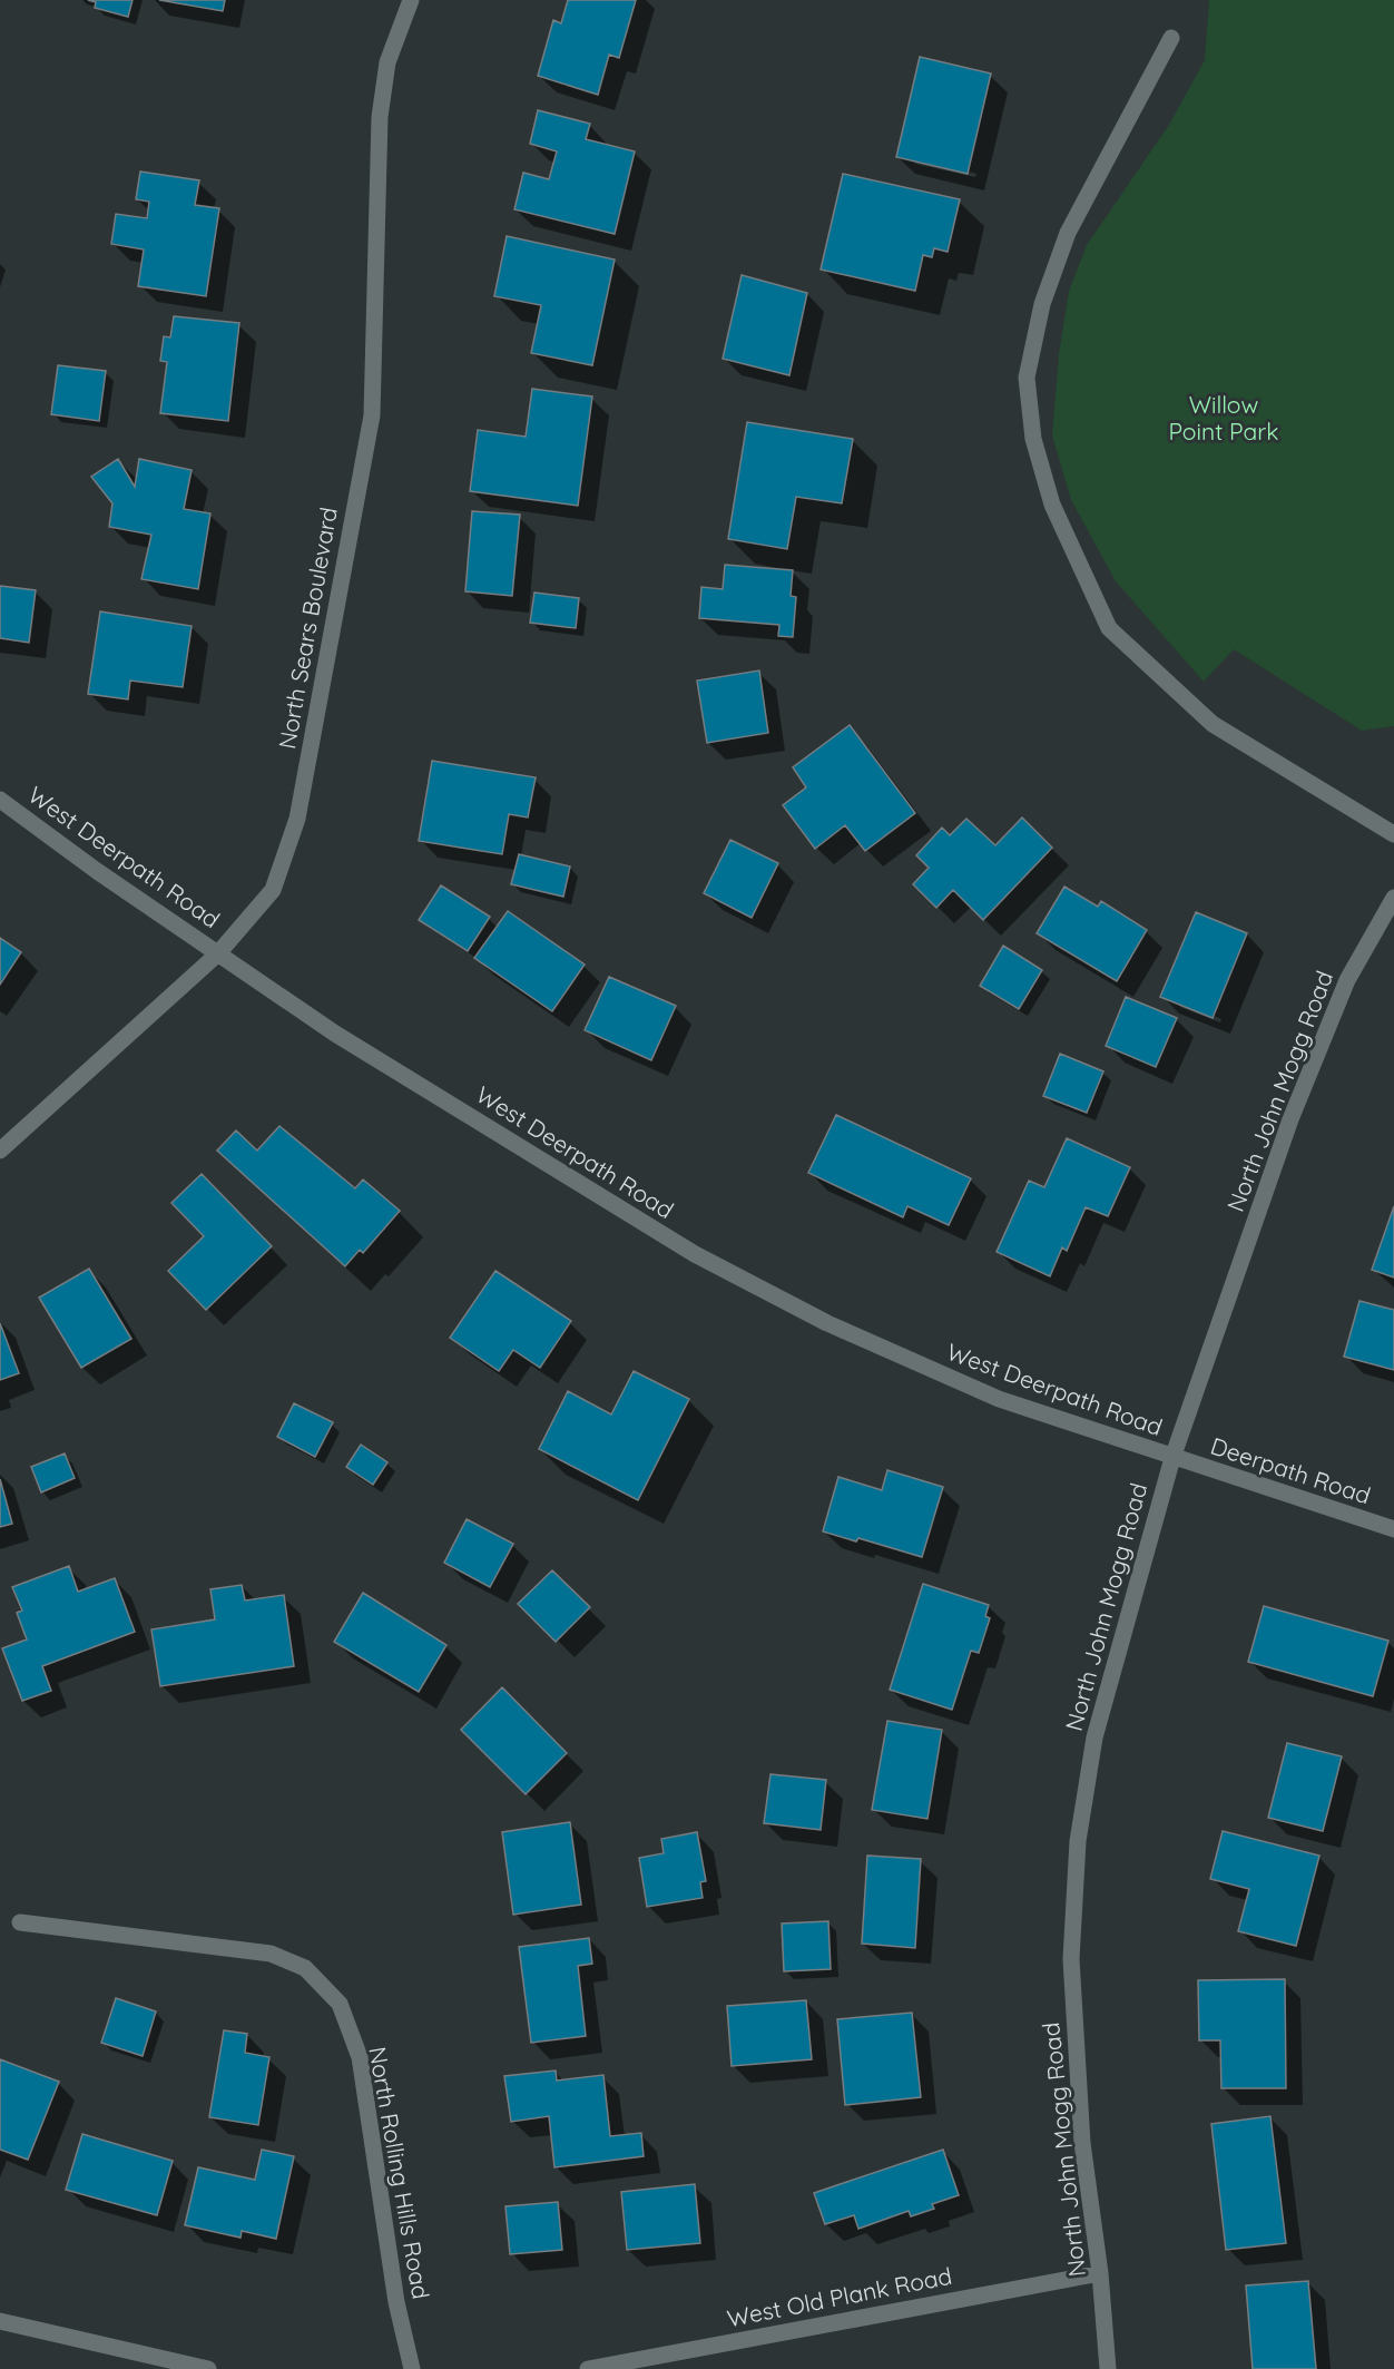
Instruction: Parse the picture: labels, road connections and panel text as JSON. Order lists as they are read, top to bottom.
{
  "streets": {
    "street": [
      "North Sears Boulevard",
      "West Deerpath Road",
      "North John Mogg Road",
      "Deerpath Road",
      "North Rolling Hills Road",
      "West Old Plank Road"
    ]
  },
  "crossings": [
    ["North Sears Boulevard", "West Deerpath Road"],
    ["West Deerpath Road", "North John Mogg Road"],
    ["West Deerpath Road", "Deerpath Road"],
    ["North John Mogg Road", "Deerpath Road"],
    ["North John Mogg Road", "West Old Plank Road"]
  ],
  "parks": ["Willow Point Park"]
}
